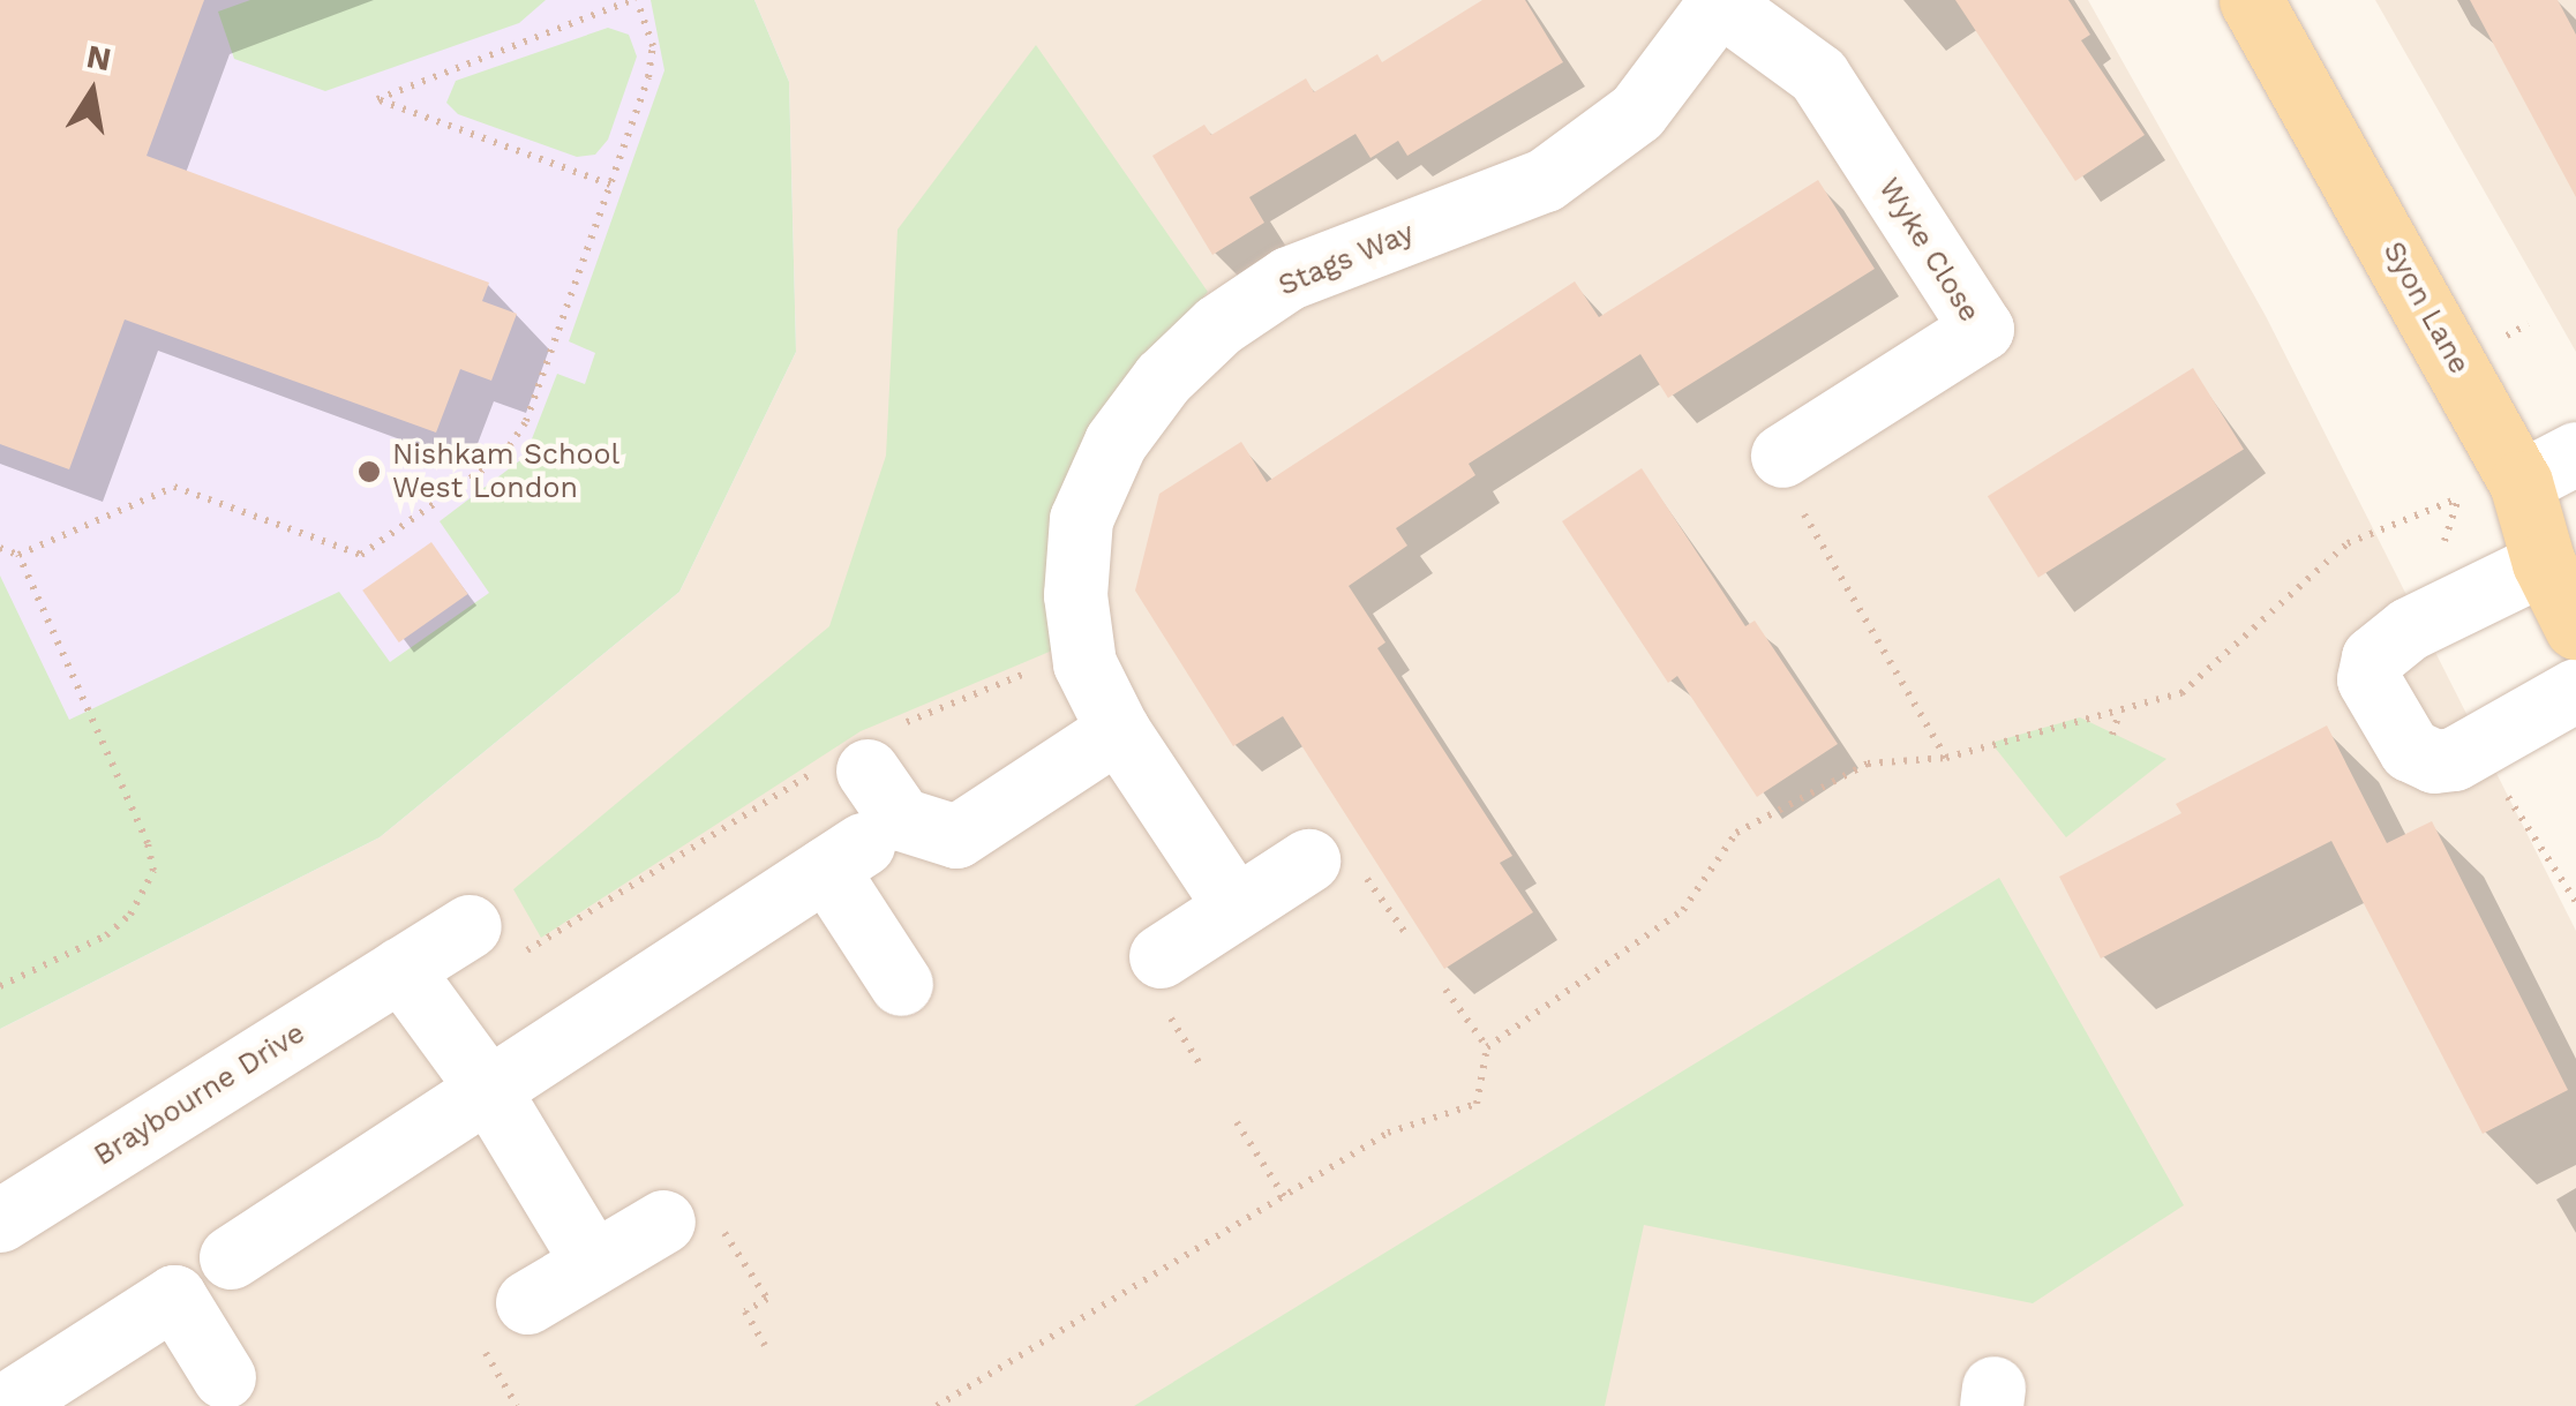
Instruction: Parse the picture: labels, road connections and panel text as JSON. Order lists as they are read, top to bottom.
{
  "streets": {
    "main road": ["Syon Lane"],
    "street": ["Wyke Close", "Stags Way", "Braybourne Drive"]
  },
  "crossings": [
    ["Wyke Close", "Stags Way"]
  ],
  "places": ["Nishkam School West London"],
  "north": "top"
}
